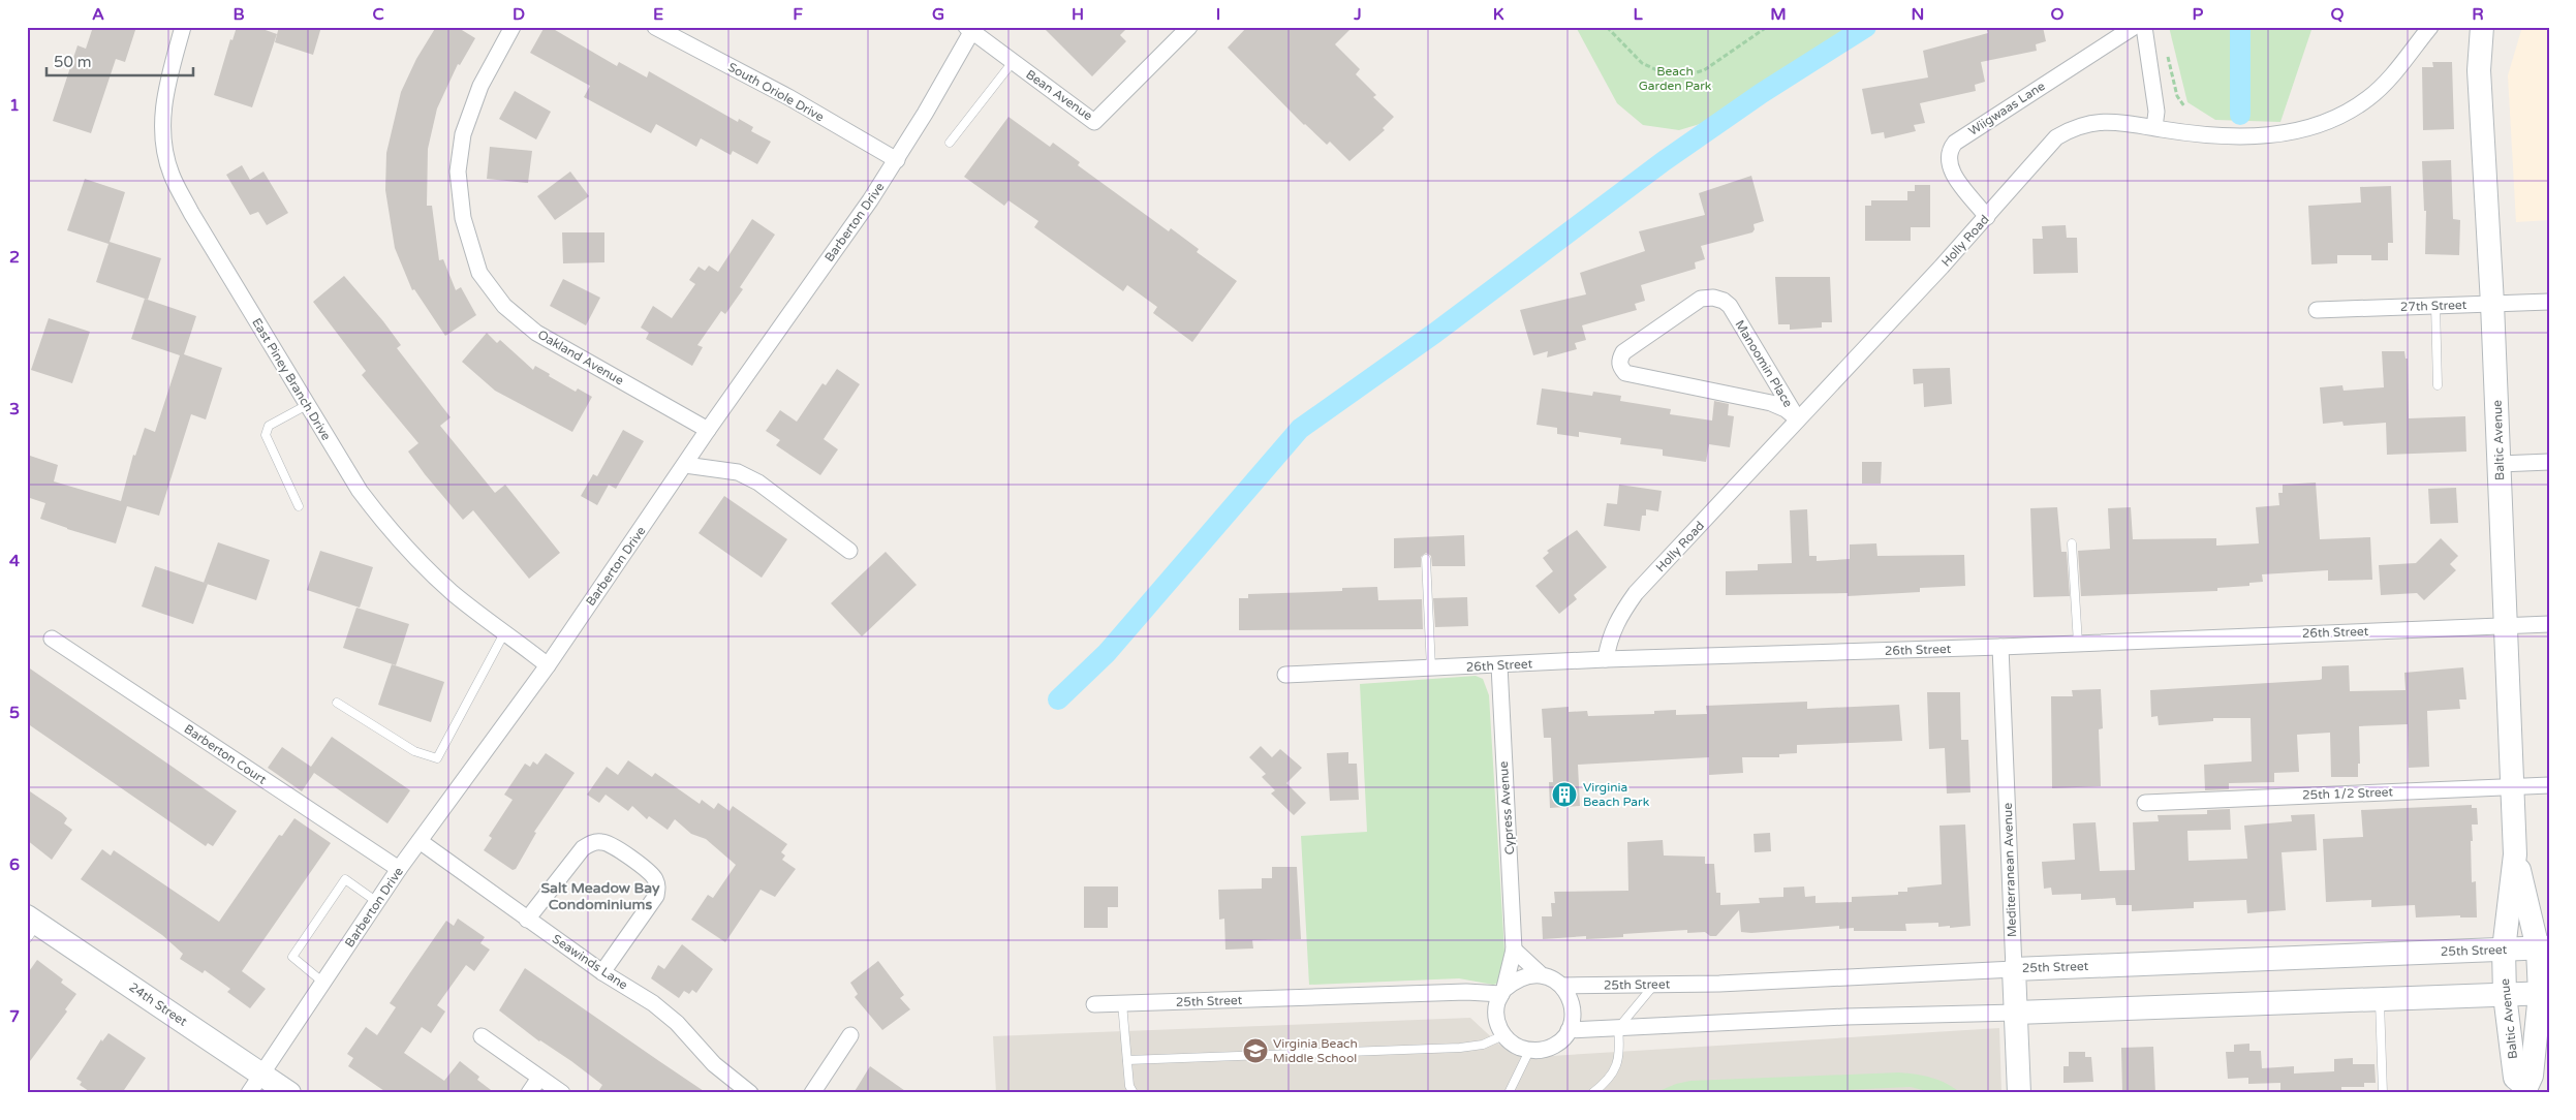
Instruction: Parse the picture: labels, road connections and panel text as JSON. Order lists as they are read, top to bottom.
{
  "streets": {
    "street": [
      "South Oriole Drive",
      "Bean Avenue",
      "Wiigwaas Lane",
      "Barberton Drive",
      "Holly Road",
      "27th Street",
      "Oakland Avenue",
      "Manoomin Place",
      "East Piney Branch Drive",
      "Baltic Avenue",
      "26th Street",
      "Barberton Court",
      "25th 1/2 Street",
      "Cypress Avenue",
      "Mediterranean Avenue",
      "25th Street",
      "Seawinds Lane",
      "24th Street"
    ]
  },
  "crossings": [
    ["South Oriole Drive", "Barberton Drive"],
    ["Bean Avenue", "Barberton Drive"],
    ["Wiigwaas Lane", "Holly Road"],
    ["Barberton Drive", "Oakland Avenue"],
    ["Barberton Drive", "East Piney Branch Drive"],
    ["Barberton Drive", "Barberton Court"],
    ["Barberton Drive", "Seawinds Lane"],
    ["Barberton Drive", "24th Street"],
    ["Holly Road", "Manoomin Place"],
    ["Holly Road", "26th Street"],
    ["27th Street", "Baltic Avenue"],
    ["Baltic Avenue", "26th Street"],
    ["Baltic Avenue", "25th 1/2 Street"],
    ["Baltic Avenue", "25th Street"],
    ["26th Street", "Cypress Avenue"],
    ["26th Street", "Mediterranean Avenue"],
    ["Cypress Avenue", "25th Street"],
    ["Mediterranean Avenue", "25th Street"]
  ],
  "districts": ["Salt Meadow Bay Condominiums"],
  "parks": ["Beach Garden Park"],
  "places": {
    "building": ["Virginia Beach Park"],
    "school or university": ["Virginia Beach Middle School"]
  },
  "scale_bar": "50 m",
  "grid": {
    "columns": [
      "A",
      "B",
      "C",
      "D",
      "E",
      "F",
      "G",
      "H",
      "I",
      "J",
      "K",
      "L",
      "M",
      "N",
      "O",
      "P",
      "Q",
      "R"
    ],
    "rows": [
      "1",
      "2",
      "3",
      "4",
      "5",
      "6",
      "7"
    ]
  }
}
